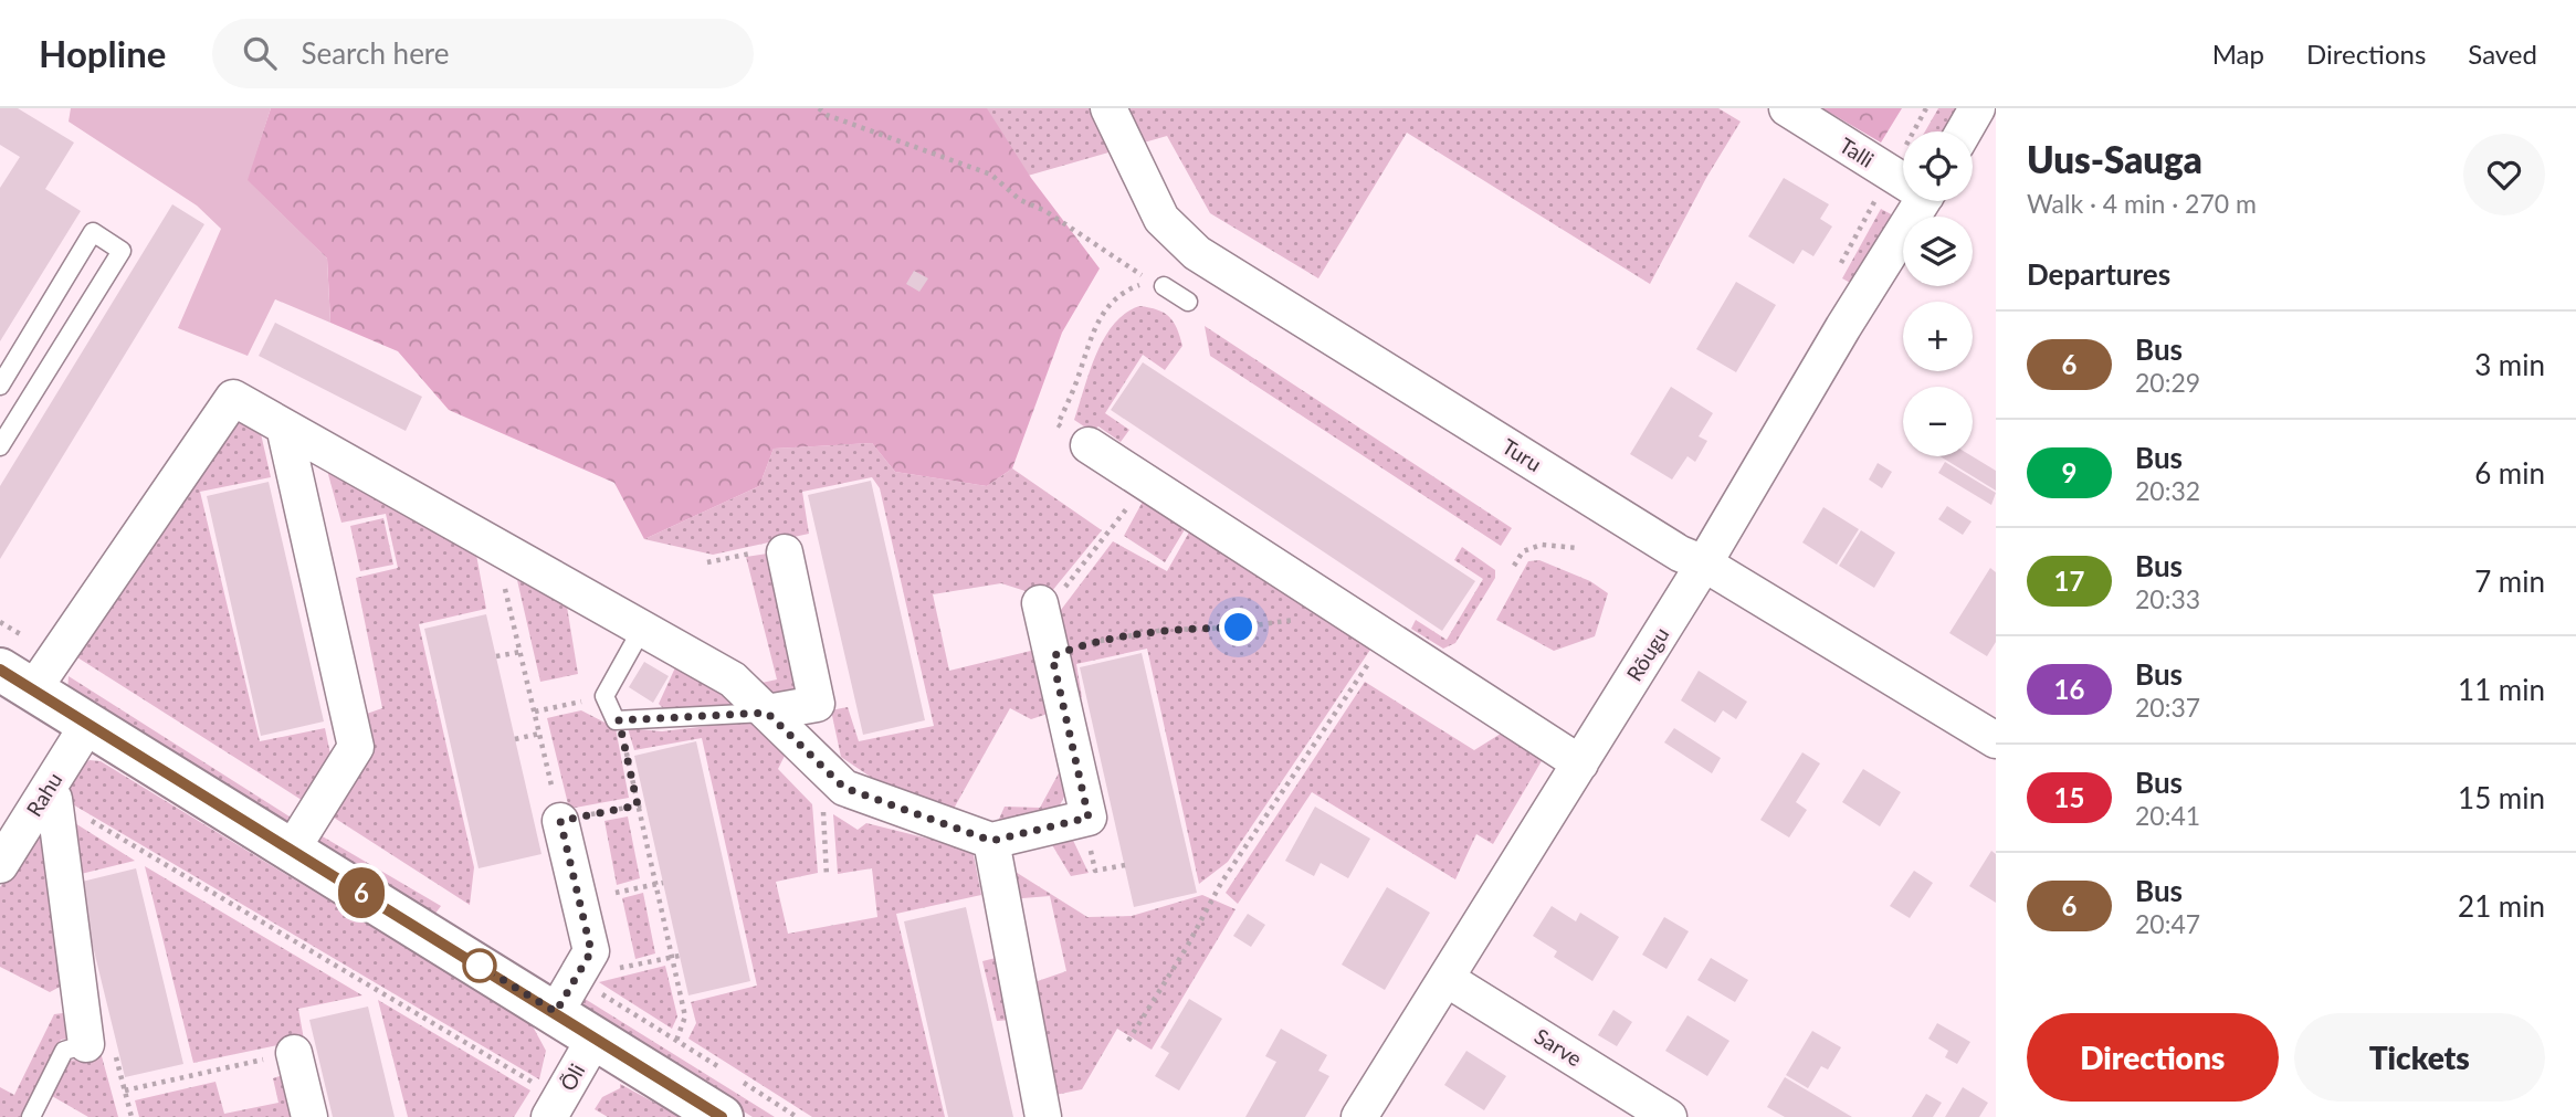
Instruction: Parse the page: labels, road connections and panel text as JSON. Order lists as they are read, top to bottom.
{
  "streets": {
    "street": [
      "Talli",
      "Turu",
      "Rõugu",
      "Rahu",
      "Sarve",
      "Õli"
    ]
  },
  "crossings": [
    ["Turu", "Rõugu"],
    ["Rõugu", "Sarve"]
  ],
  "lines": ["bus line 6"],
  "page": {
    "header": "Hopline",
    "search": "Search here",
    "nav": ["Map", "Directions", "Saved"],
    "on_map": "6",
    "heading": [
      ["Uus-Sauga", "Walk · 4 min · 270 m"],
      "Departures"
    ],
    "map_buttons": ["+", "−"],
    "list": [
      {
        "mark": "6",
        "name": "Bus",
        "note": "20:29",
        "value": "3 min"
      },
      {
        "mark": "9",
        "name": "Bus",
        "note": "20:32",
        "value": "6 min"
      },
      {
        "mark": "17",
        "name": "Bus",
        "note": "20:33",
        "value": "7 min"
      },
      {
        "mark": "16",
        "name": "Bus",
        "note": "20:37",
        "value": "11 min"
      },
      {
        "mark": "15",
        "name": "Bus",
        "note": "20:41",
        "value": "15 min"
      },
      {
        "mark": "6",
        "name": "Bus",
        "note": "20:47",
        "value": "21 min"
      }
    ],
    "buttons": ["Directions", "Tickets"]
  }
}
